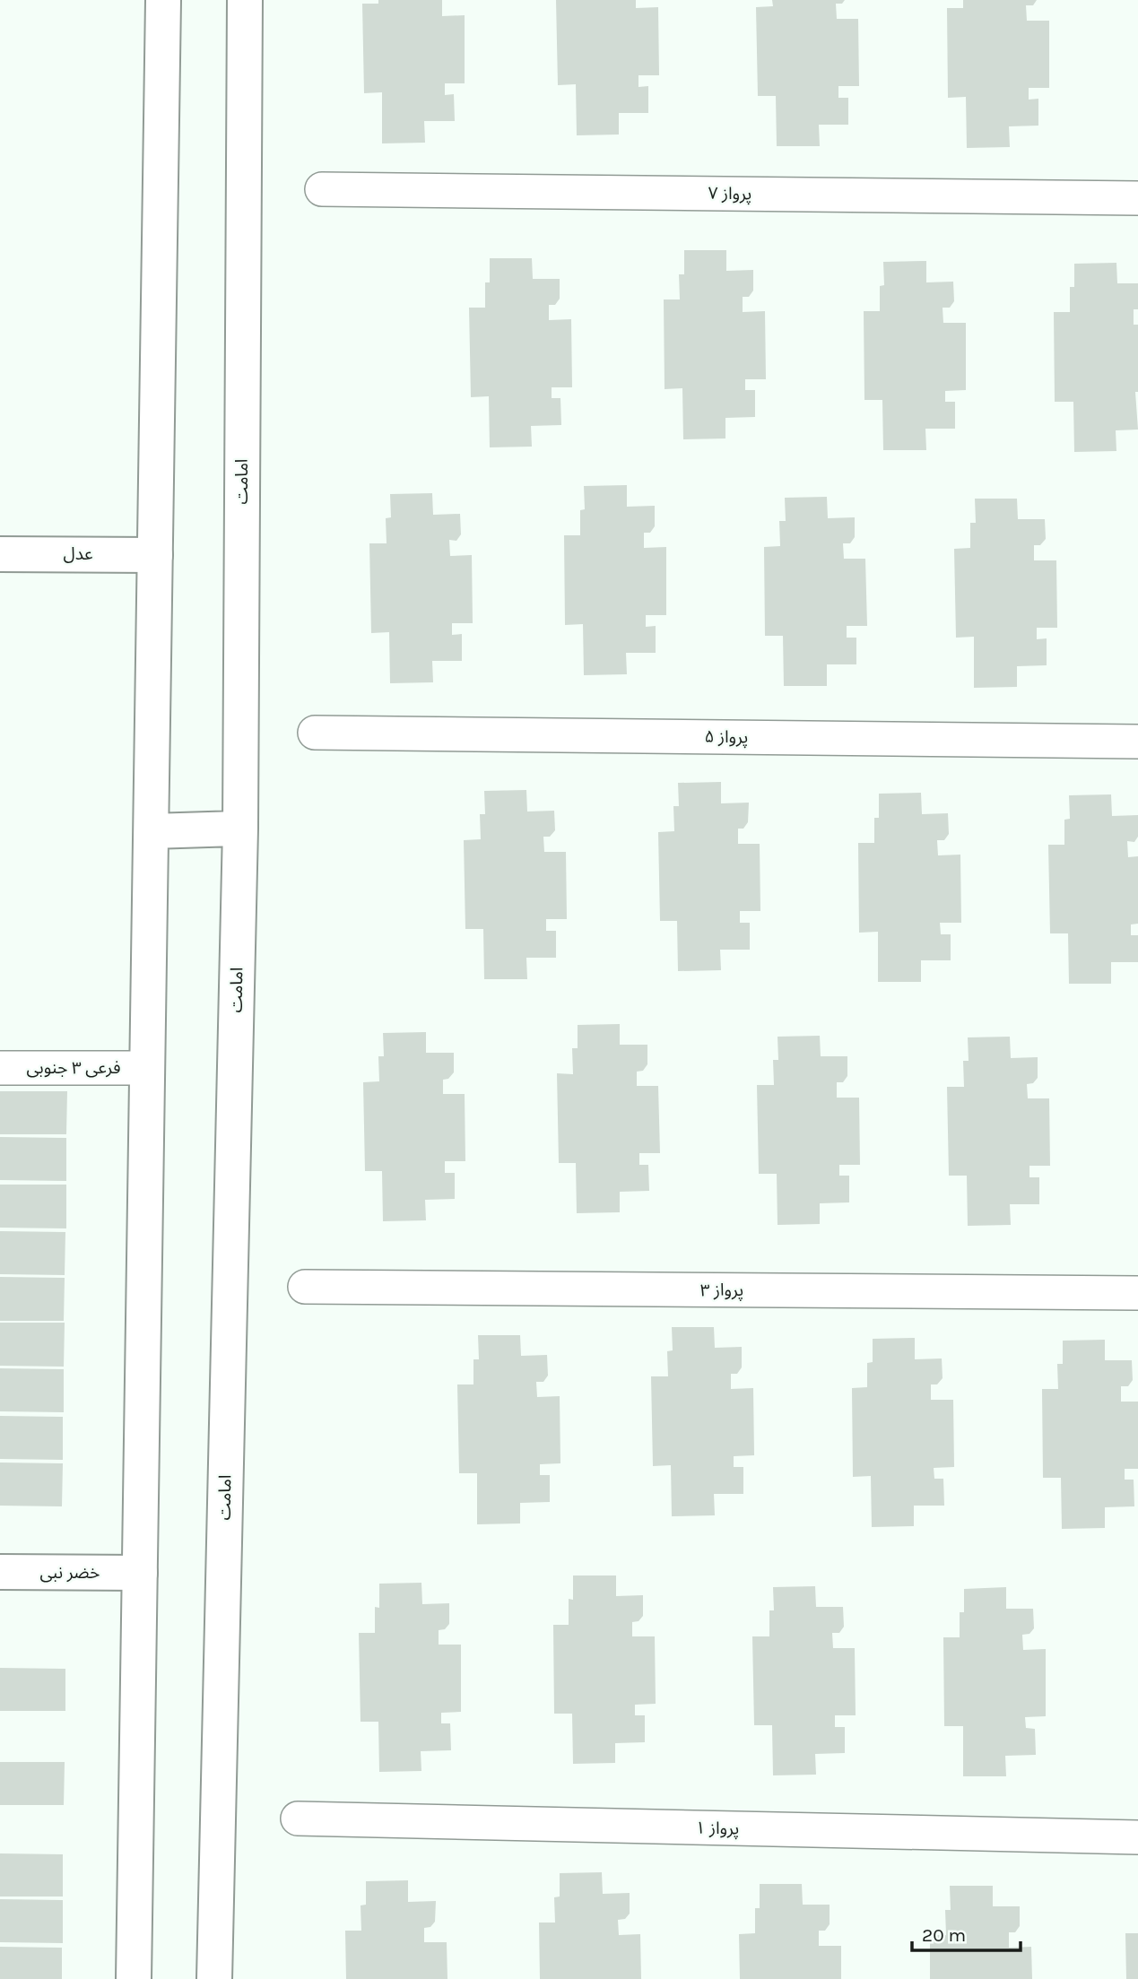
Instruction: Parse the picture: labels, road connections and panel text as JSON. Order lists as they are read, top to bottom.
{
  "streets": {
    "main road": ["امامت", "عدل", "خضر نبی"],
    "street": [
      "پرواز ۷",
      "پرواز ۵",
      "فرعی ۳ جنوبی",
      "پرواز ۳",
      "پرواز ۱"
    ]
  },
  "scale_bar": "20 m"
}
